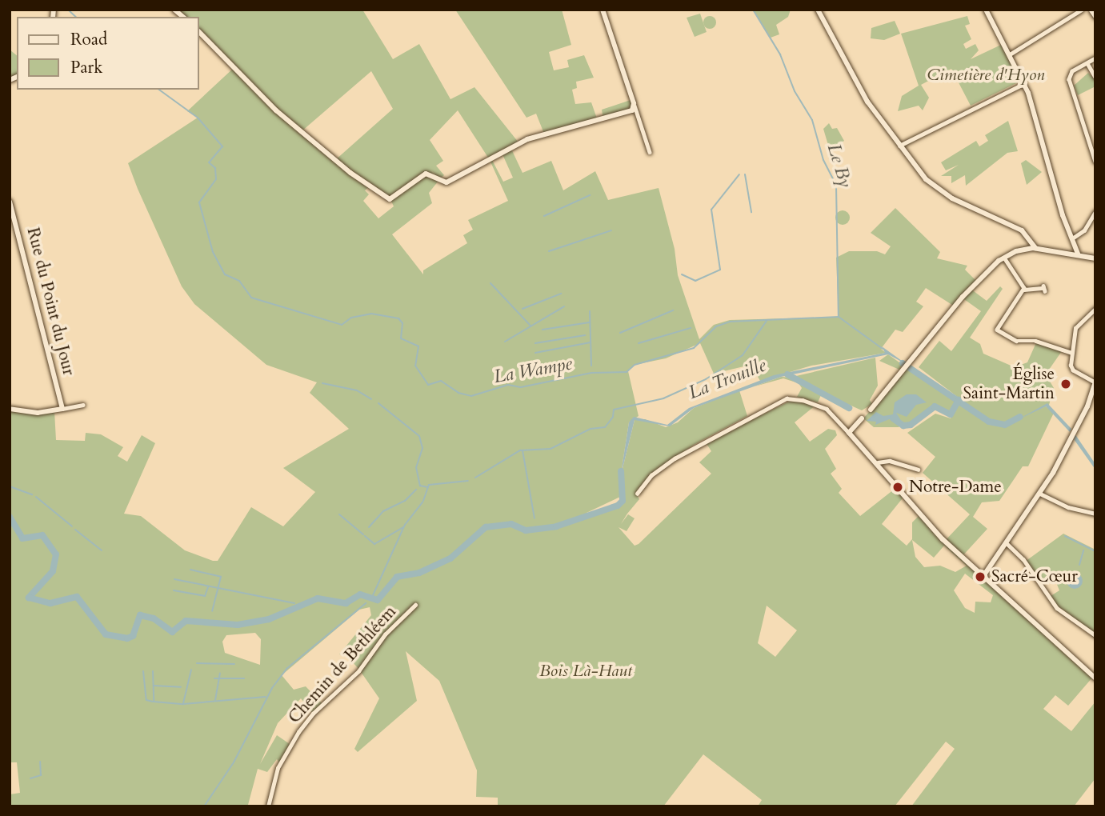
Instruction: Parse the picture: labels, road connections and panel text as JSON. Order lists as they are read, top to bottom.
{
  "streets": {
    "street": ["Rue du Point du Jour", "Chemin de Bethléem"]
  },
  "water": ["Le By", "La Wampe", "La Trouille"],
  "parks": ["Cimetière d'Hyon", "Bois Là-Haut"],
  "places": ["Église Saint-Martin", "Notre-Dame", "Sacré-Cœur"],
  "legend": ["Road", "Park"]
}
